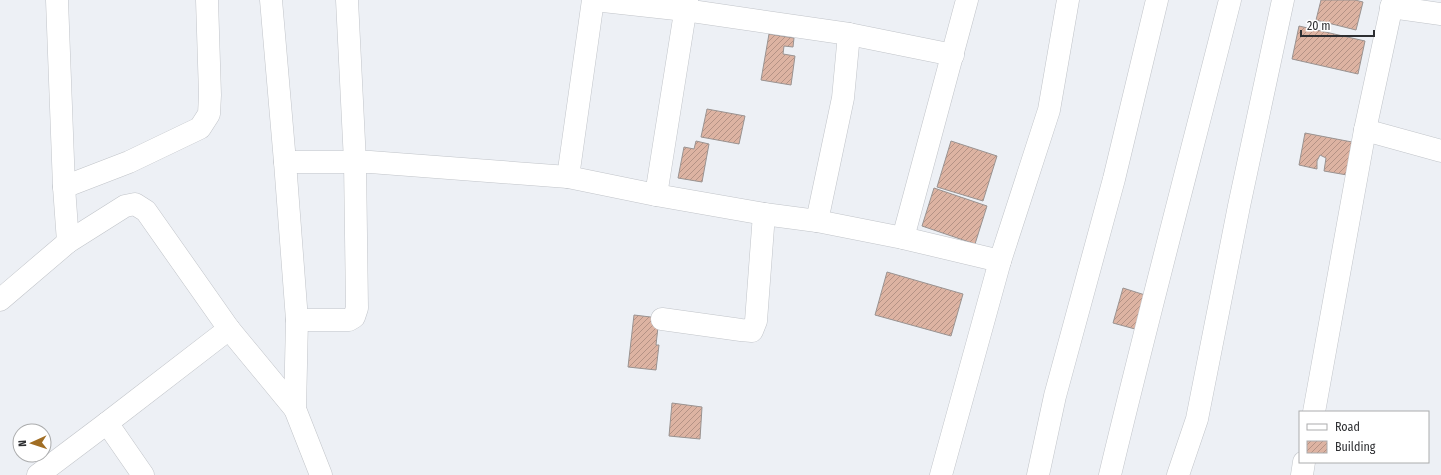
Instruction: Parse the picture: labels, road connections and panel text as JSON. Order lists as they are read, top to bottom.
{
  "legend": ["Road", "Building"],
  "scale_bar": "20 m",
  "north": "left"
}
